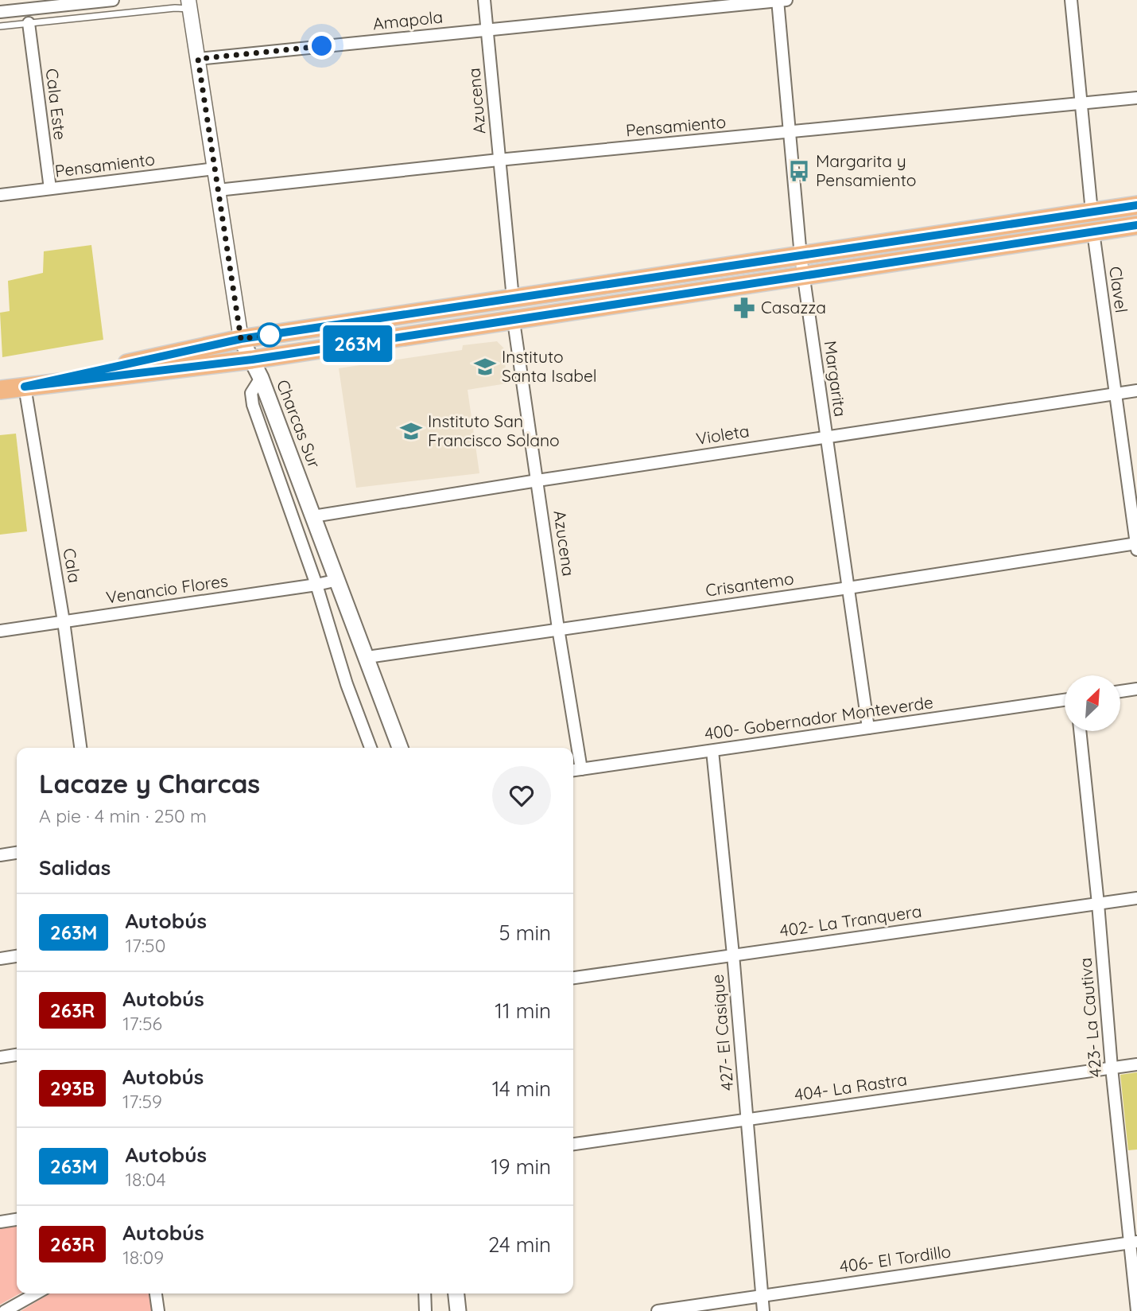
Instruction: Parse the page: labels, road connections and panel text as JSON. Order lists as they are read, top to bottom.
{
  "streets": {
    "main road": ["Charcas Sur"],
    "street": [
      "Amapola",
      "Azucena",
      "Cala Este",
      "Pensamiento",
      "Clavel",
      "Margarita",
      "Violeta",
      "Cala",
      "Crisantemo",
      "Venancio Flores",
      "400- Gobernador Monteverde",
      "402- La Tranquera",
      "423- La Cautiva",
      "427- El Casique",
      "404- La Rastra",
      "406- El Tordillo"
    ]
  },
  "crossings": [
    ["Amapola", "Azucena"],
    ["Amapola", "Margarita"],
    ["Amapola", "Charcas Sur"],
    ["Azucena", "Pensamiento"],
    ["Azucena", "Violeta"],
    ["Azucena", "Crisantemo"],
    ["Cala Este", "Pensamiento"],
    ["Pensamiento", "Margarita"],
    ["Pensamiento", "Charcas Sur"],
    ["Clavel", "Violeta"],
    ["Clavel", "Crisantemo"],
    ["Margarita", "Violeta"],
    ["Margarita", "Crisantemo"],
    ["Margarita", "400- Gobernador Monteverde"],
    ["Charcas Sur", "Violeta"],
    ["Charcas Sur", "Crisantemo"],
    ["Charcas Sur", "Venancio Flores"],
    ["Cala", "Venancio Flores"],
    ["400- Gobernador Monteverde", "427- El Casique"],
    ["402- La Tranquera", "423- La Cautiva"],
    ["402- La Tranquera", "427- El Casique"],
    ["423- La Cautiva", "404- La Rastra"],
    ["423- La Cautiva", "406- El Tordillo"],
    ["427- El Casique", "404- La Rastra"],
    ["427- El Casique", "406- El Tordillo"]
  ],
  "places": {
    "bus stop": ["Margarita y Pensamiento"],
    "pharmacy": ["Casazza"],
    "school or university": ["Instituto Santa Isabel", "Instituto San Francisco Solano"]
  },
  "lines": ["bus line 263M"],
  "north": "top right",
  "page": {
    "on_map": "263M",
    "heading": [
      ["Lacaze y Charcas", "A pie · 4 min · 250 m"],
      "Salidas"
    ],
    "list": [
      {
        "mark": "263M",
        "name": "Autobús",
        "note": "17:50",
        "value": "5 min"
      },
      {
        "mark": "263R",
        "name": "Autobús",
        "note": "17:56",
        "value": "11 min"
      },
      {
        "mark": "293B",
        "name": "Autobús",
        "note": "17:59",
        "value": "14 min"
      },
      {
        "mark": "263M",
        "name": "Autobús",
        "note": "18:04",
        "value": "19 min"
      },
      {
        "mark": "263R",
        "name": "Autobús",
        "note": "18:09",
        "value": "24 min"
      }
    ]
  }
}
